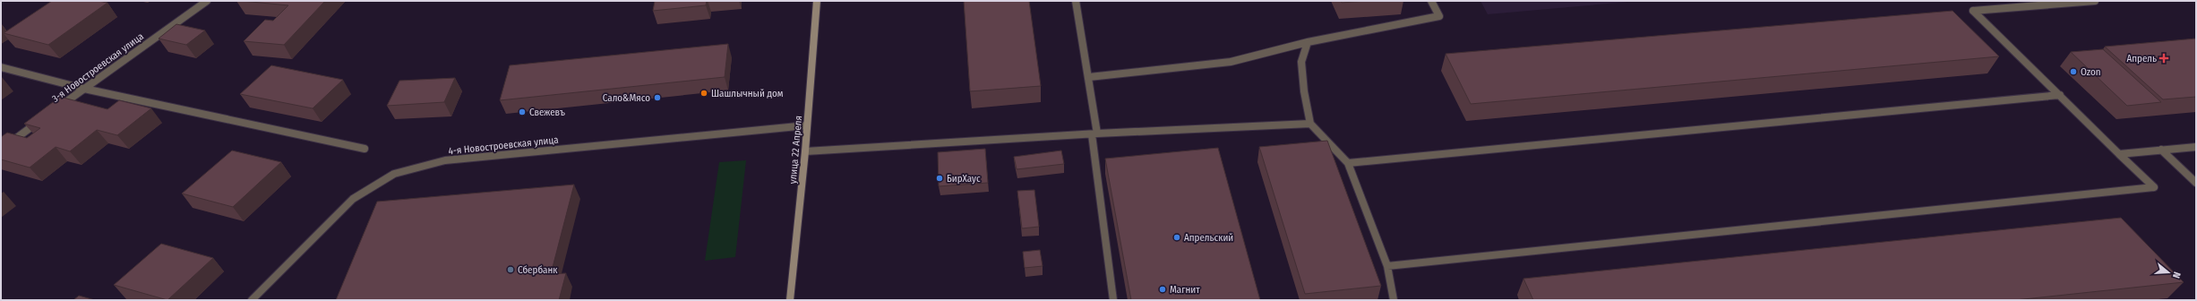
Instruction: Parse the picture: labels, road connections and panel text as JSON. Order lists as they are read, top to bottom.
{
  "streets": {
    "main road": ["улица 22 Апреля"],
    "street": ["3-я Новостроевская улица", "4-я Новостроевская улица"]
  },
  "crossings": [
    ["4-я Новостроевская улица", "улица 22 Апреля"]
  ],
  "places": {
    "health": ["Апрель"],
    "other": [
      "Ozon",
      "Шашлычный дом",
      "Сало&Мясо",
      "Свежевъ",
      "БирХаус",
      "Апрельский",
      "Сбербанк",
      "Магнит"
    ]
  },
  "north": "right"
}
